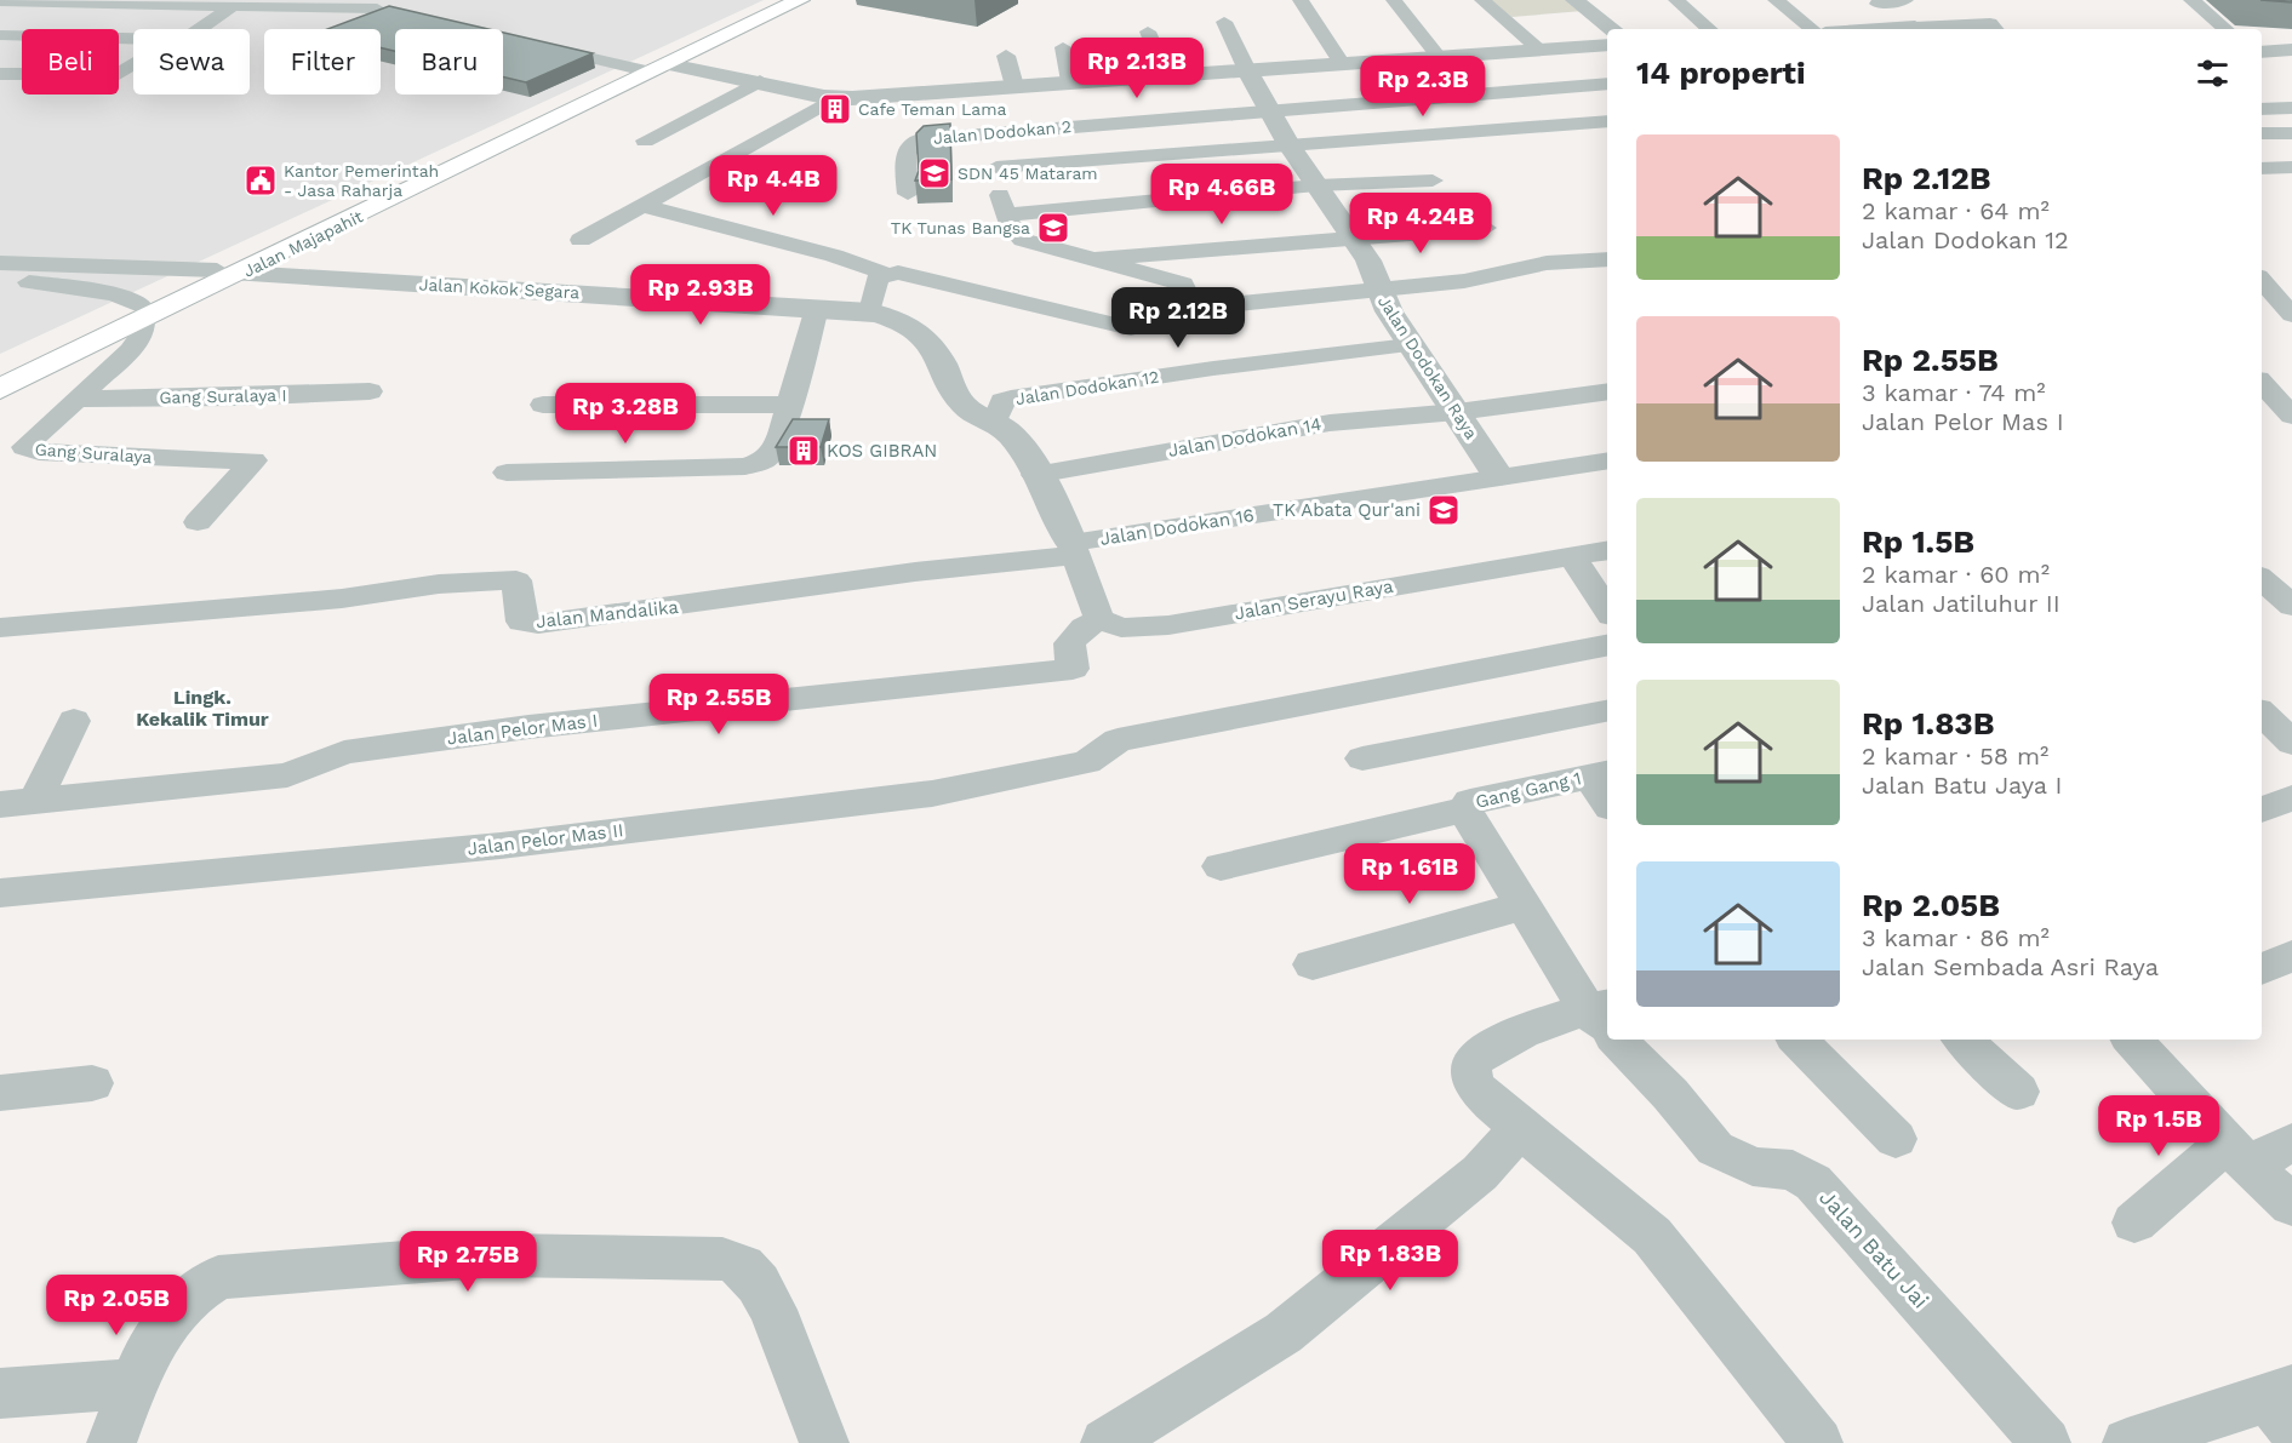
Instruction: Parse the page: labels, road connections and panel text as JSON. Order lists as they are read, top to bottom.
{
  "streets": {
    "main road": ["Jalan Majapahit"],
    "street": [
      "Jalan Dodokan 2",
      "Jalan Kokok Segara",
      "Jalan Dodokan Raya",
      "Jalan Dodokan 12",
      "Gang Suralaya I",
      "Jalan Dodokan 14",
      "Gang Suralaya",
      "Jalan Dodokan 16",
      "Jalan Serayu Raya",
      "Jalan Mandalika",
      "Jalan Pelor Mas I",
      "Gang Gang 1",
      "Jalan Pelor Mas II",
      "Jalan Batu Jai"
    ]
  },
  "crossings": [
    ["Jalan Dodokan 2", "Jalan Dodokan Raya"],
    ["Jalan Majapahit", "Jalan Kokok Segara"],
    ["Jalan Majapahit", "Gang Suralaya"],
    ["Jalan Kokok Segara", "Jalan Dodokan 12"],
    ["Jalan Kokok Segara", "Jalan Dodokan 14"],
    ["Jalan Kokok Segara", "Jalan Dodokan 16"],
    ["Jalan Kokok Segara", "Jalan Mandalika"],
    ["Jalan Dodokan Raya", "Jalan Dodokan 12"],
    ["Jalan Dodokan Raya", "Jalan Dodokan 14"],
    ["Jalan Dodokan Raya", "Jalan Dodokan 16"],
    ["Gang Suralaya I", "Gang Suralaya"],
    ["Jalan Dodokan 16", "Jalan Mandalika"],
    ["Jalan Serayu Raya", "Jalan Pelor Mas I"]
  ],
  "districts": ["Lingk. Kekalik Timur"],
  "places": {
    "building": ["Cafe Teman Lama", "KOS GIBRAN"],
    "school or university": ["SDN 45 Mataram", "TK Tunas Bangsa", "TK Abata Qur'ani"],
    "public building": ["Kantor Pemerintah - Jasa Raharja"]
  },
  "page": {
    "chip": [
      "Beli",
      "Sewa",
      "Filter",
      "Baru"
    ],
    "heading": "14 properti",
    "price": [
      "Rp 2.13B",
      "Rp 2.3B",
      "Rp 4.4B",
      "Rp 4.66B",
      "Rp 4.24B",
      "Rp 2.93B",
      "Rp 2.12B",
      "Rp 3.28B",
      "Rp 2.55B",
      "Rp 1.61B",
      "Rp 1.5B",
      "Rp 1.83B",
      "Rp 2.75B",
      "Rp 2.05B"
    ],
    "list": [
      {
        "name": "Rp 2.12B",
        "note": "2 kamar · 64 m² · Jalan Dodokan 12"
      },
      {
        "name": "Rp 2.55B",
        "note": "3 kamar · 74 m² · Jalan Pelor Mas I"
      },
      {
        "name": "Rp 1.5B",
        "note": "2 kamar · 60 m² · Jalan Jatiluhur II"
      },
      {
        "name": "Rp 1.83B",
        "note": "2 kamar · 58 m² · Jalan Batu Jaya I"
      },
      {
        "name": "Rp 2.05B",
        "note": "3 kamar · 86 m² · Jalan Sembada Asri Raya"
      }
    ]
  }
}
